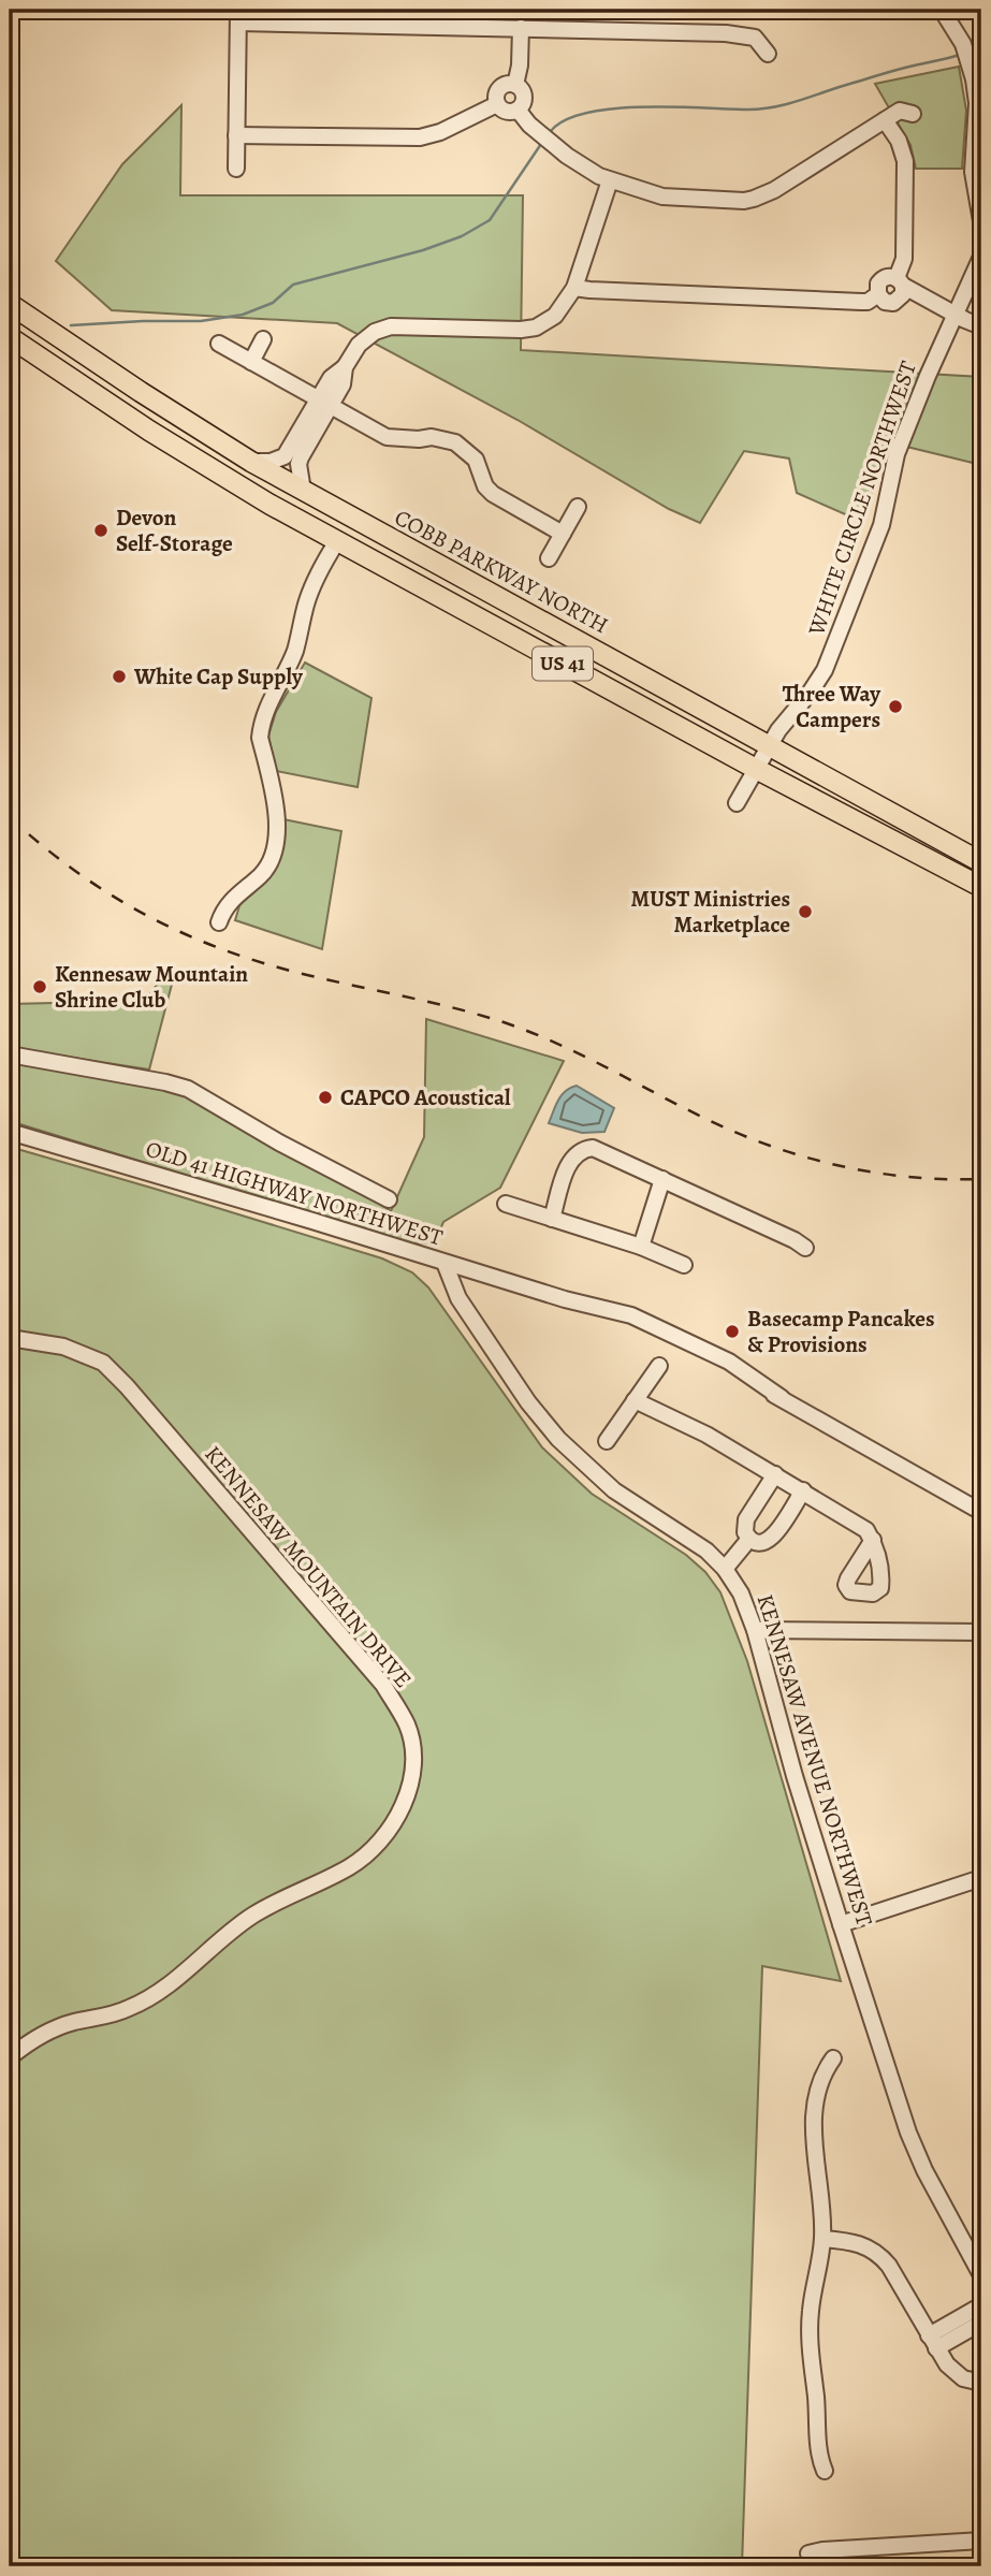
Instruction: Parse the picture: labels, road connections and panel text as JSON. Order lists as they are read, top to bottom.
{
  "streets": {
    "main road": ["COBB PARKWAY NORTH", "US 41"],
    "street": [
      "WHITE CIRCLE NORTHWEST",
      "OLD 41 HIGHWAY NORTHWEST",
      "KENNESAW MOUNTAIN DRIVE",
      "KENNESAW AVENUE NORTHWEST"
    ]
  },
  "crossings": [
    ["WHITE CIRCLE NORTHWEST", "COBB PARKWAY NORTH"],
    ["WHITE CIRCLE NORTHWEST", "US 41"],
    ["OLD 41 HIGHWAY NORTHWEST", "KENNESAW AVENUE NORTHWEST"]
  ],
  "places": [
    "Devon Self-Storage",
    "White Cap Supply",
    "Three Way Campers",
    "MUST Ministries Marketplace",
    "Kennesaw Mountain Shrine Club",
    "CAPCO Acoustical",
    "Basecamp Pancakes & Provisions"
  ]
}
